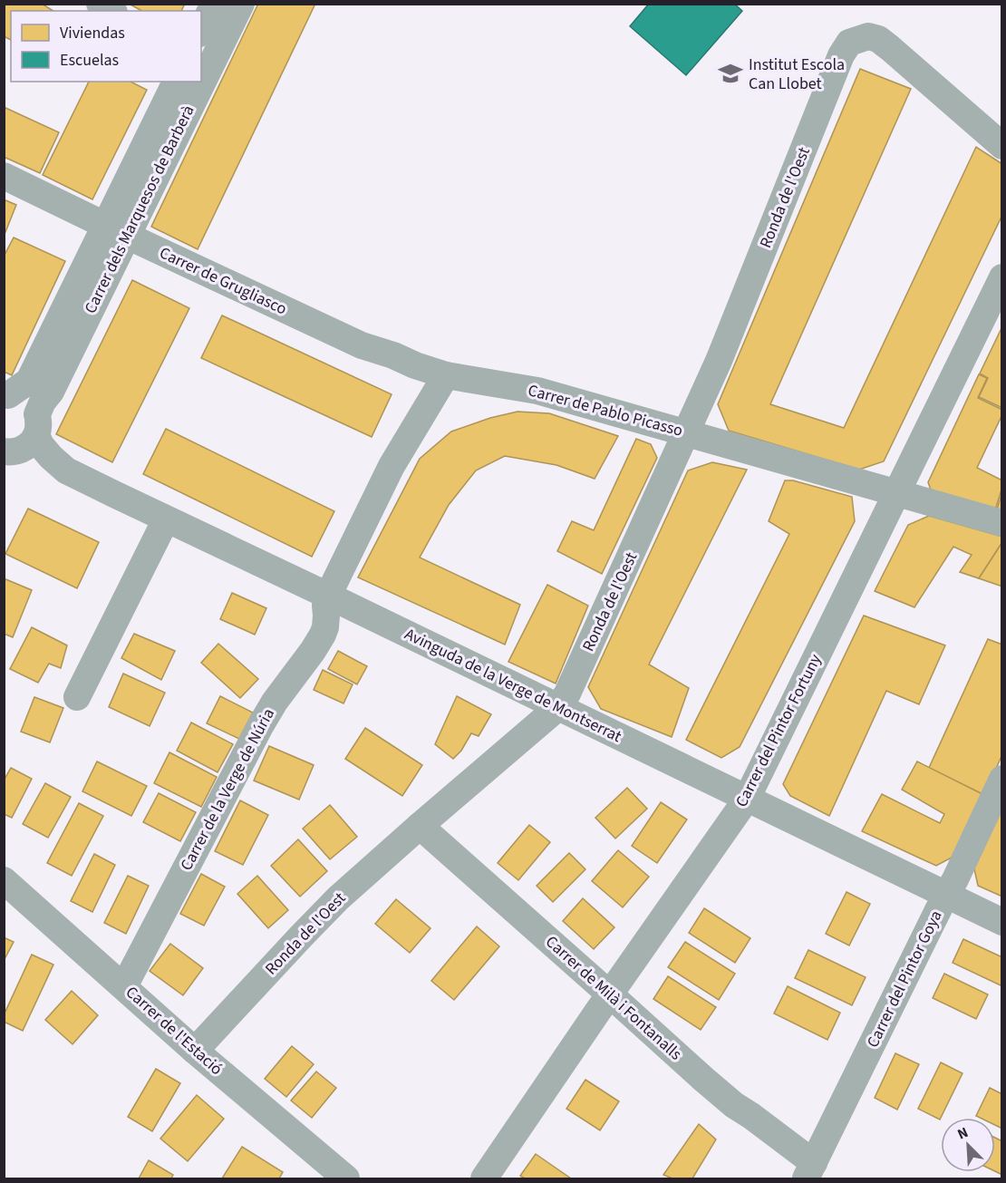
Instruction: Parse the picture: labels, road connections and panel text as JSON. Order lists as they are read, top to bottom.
{
  "streets": {
    "street": [
      "Ronda de l'Oest",
      "Carrer dels Marquesos de Barberà",
      "Carrer de Grugliasco",
      "Carrer de Pablo Picasso",
      "Avinguda de la Verge de Montserrat",
      "Carrer del Pintor Fortuny",
      "Carrer de la Verge de Núria",
      "Carrer del Pintor Goya",
      "Carrer de Milà i Fontanalls",
      "Carrer de l'Estació"
    ]
  },
  "crossings": [
    ["Ronda de l'Oest", "Carrer de Pablo Picasso"],
    ["Ronda de l'Oest", "Avinguda de la Verge de Montserrat"],
    ["Ronda de l'Oest", "Carrer de Milà i Fontanalls"],
    ["Ronda de l'Oest", "Carrer de l'Estació"],
    ["Carrer dels Marquesos de Barberà", "Carrer de Grugliasco"],
    ["Carrer dels Marquesos de Barberà", "Avinguda de la Verge de Montserrat"],
    ["Carrer de Grugliasco", "Carrer de Pablo Picasso"],
    ["Carrer de Pablo Picasso", "Carrer del Pintor Fortuny"],
    ["Avinguda de la Verge de Montserrat", "Carrer del Pintor Fortuny"],
    ["Avinguda de la Verge de Montserrat", "Carrer de la Verge de Núria"],
    ["Avinguda de la Verge de Montserrat", "Carrer del Pintor Goya"],
    ["Carrer del Pintor Fortuny", "Carrer de Milà i Fontanalls"],
    ["Carrer de la Verge de Núria", "Carrer de l'Estació"],
    ["Carrer del Pintor Goya", "Carrer de Milà i Fontanalls"]
  ],
  "places": {
    "school or university": ["Institut Escola Can Llobet"]
  },
  "legend": ["Viviendas", "Escuelas"],
  "north": "top left"
}
